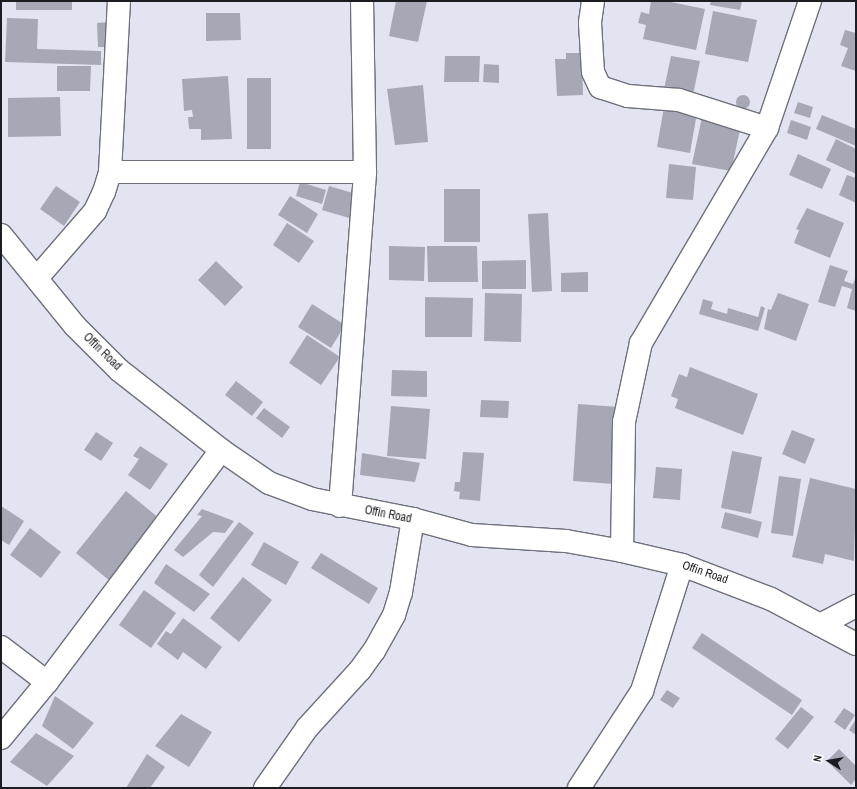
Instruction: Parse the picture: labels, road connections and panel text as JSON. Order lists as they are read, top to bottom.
{
  "streets": {
    "street": ["Offin Road"]
  },
  "north": "left"
}
